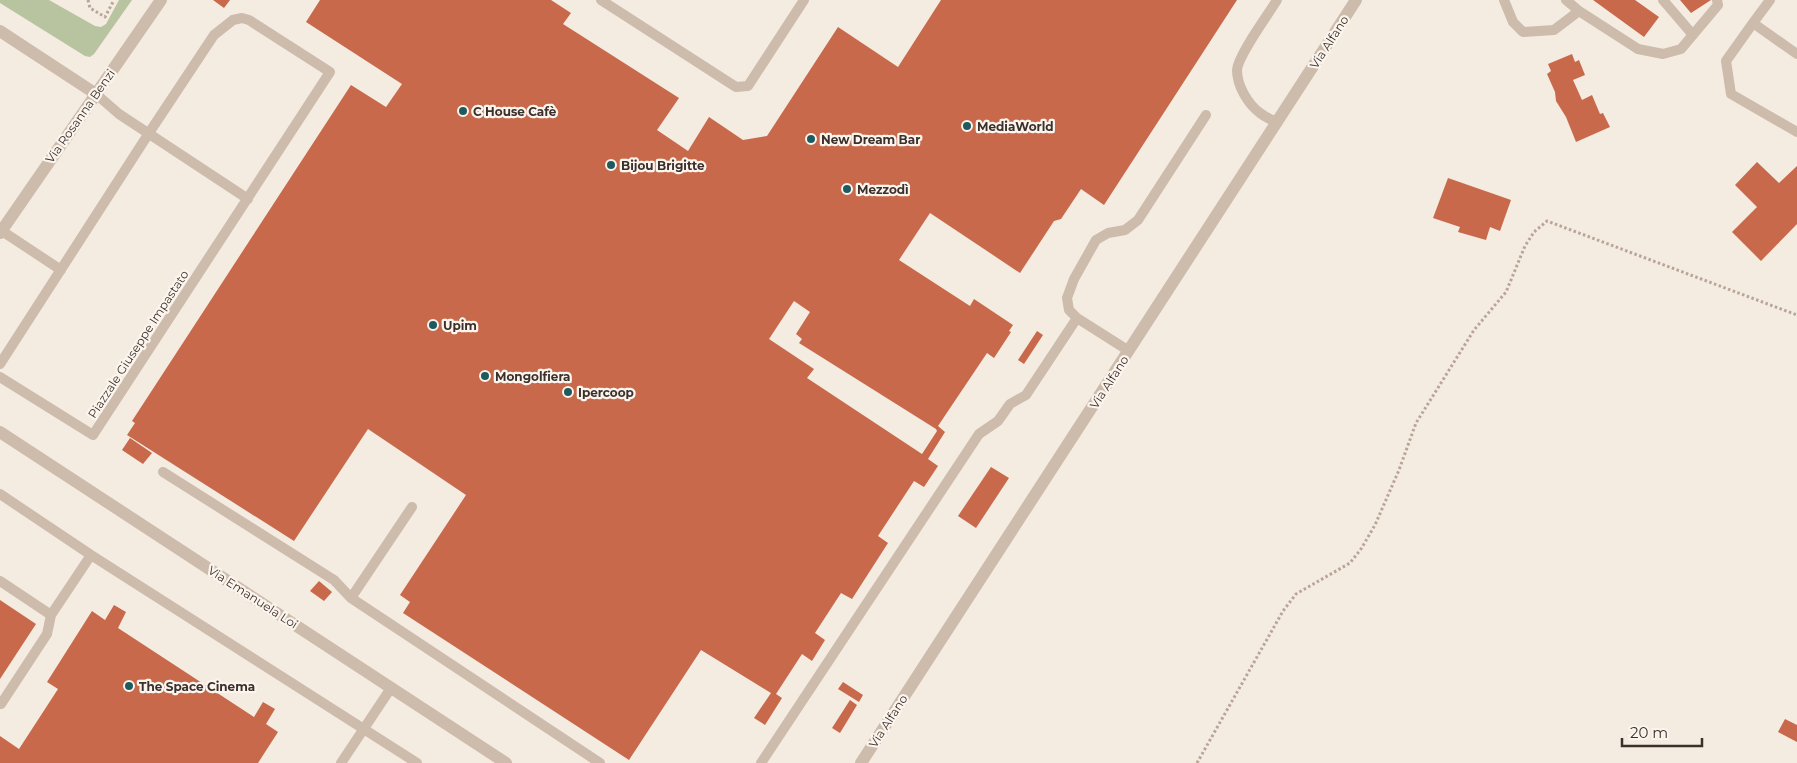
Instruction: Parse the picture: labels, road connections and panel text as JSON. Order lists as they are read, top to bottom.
{
  "streets": {
    "street": ["Via Alfano", "Via Rosanna Benzi", "Via Emanuela Loi"],
    "lane": ["Piazzale Giuseppe Impastato"]
  },
  "places": [
    "C House Cafè",
    "MediaWorld",
    "New Dream Bar",
    "Bijou Brigitte",
    "Mezzodì",
    "Upim",
    "Mongolfiera",
    "Ipercoop",
    "The Space Cinema"
  ],
  "scale_bar": "20 m"
}
